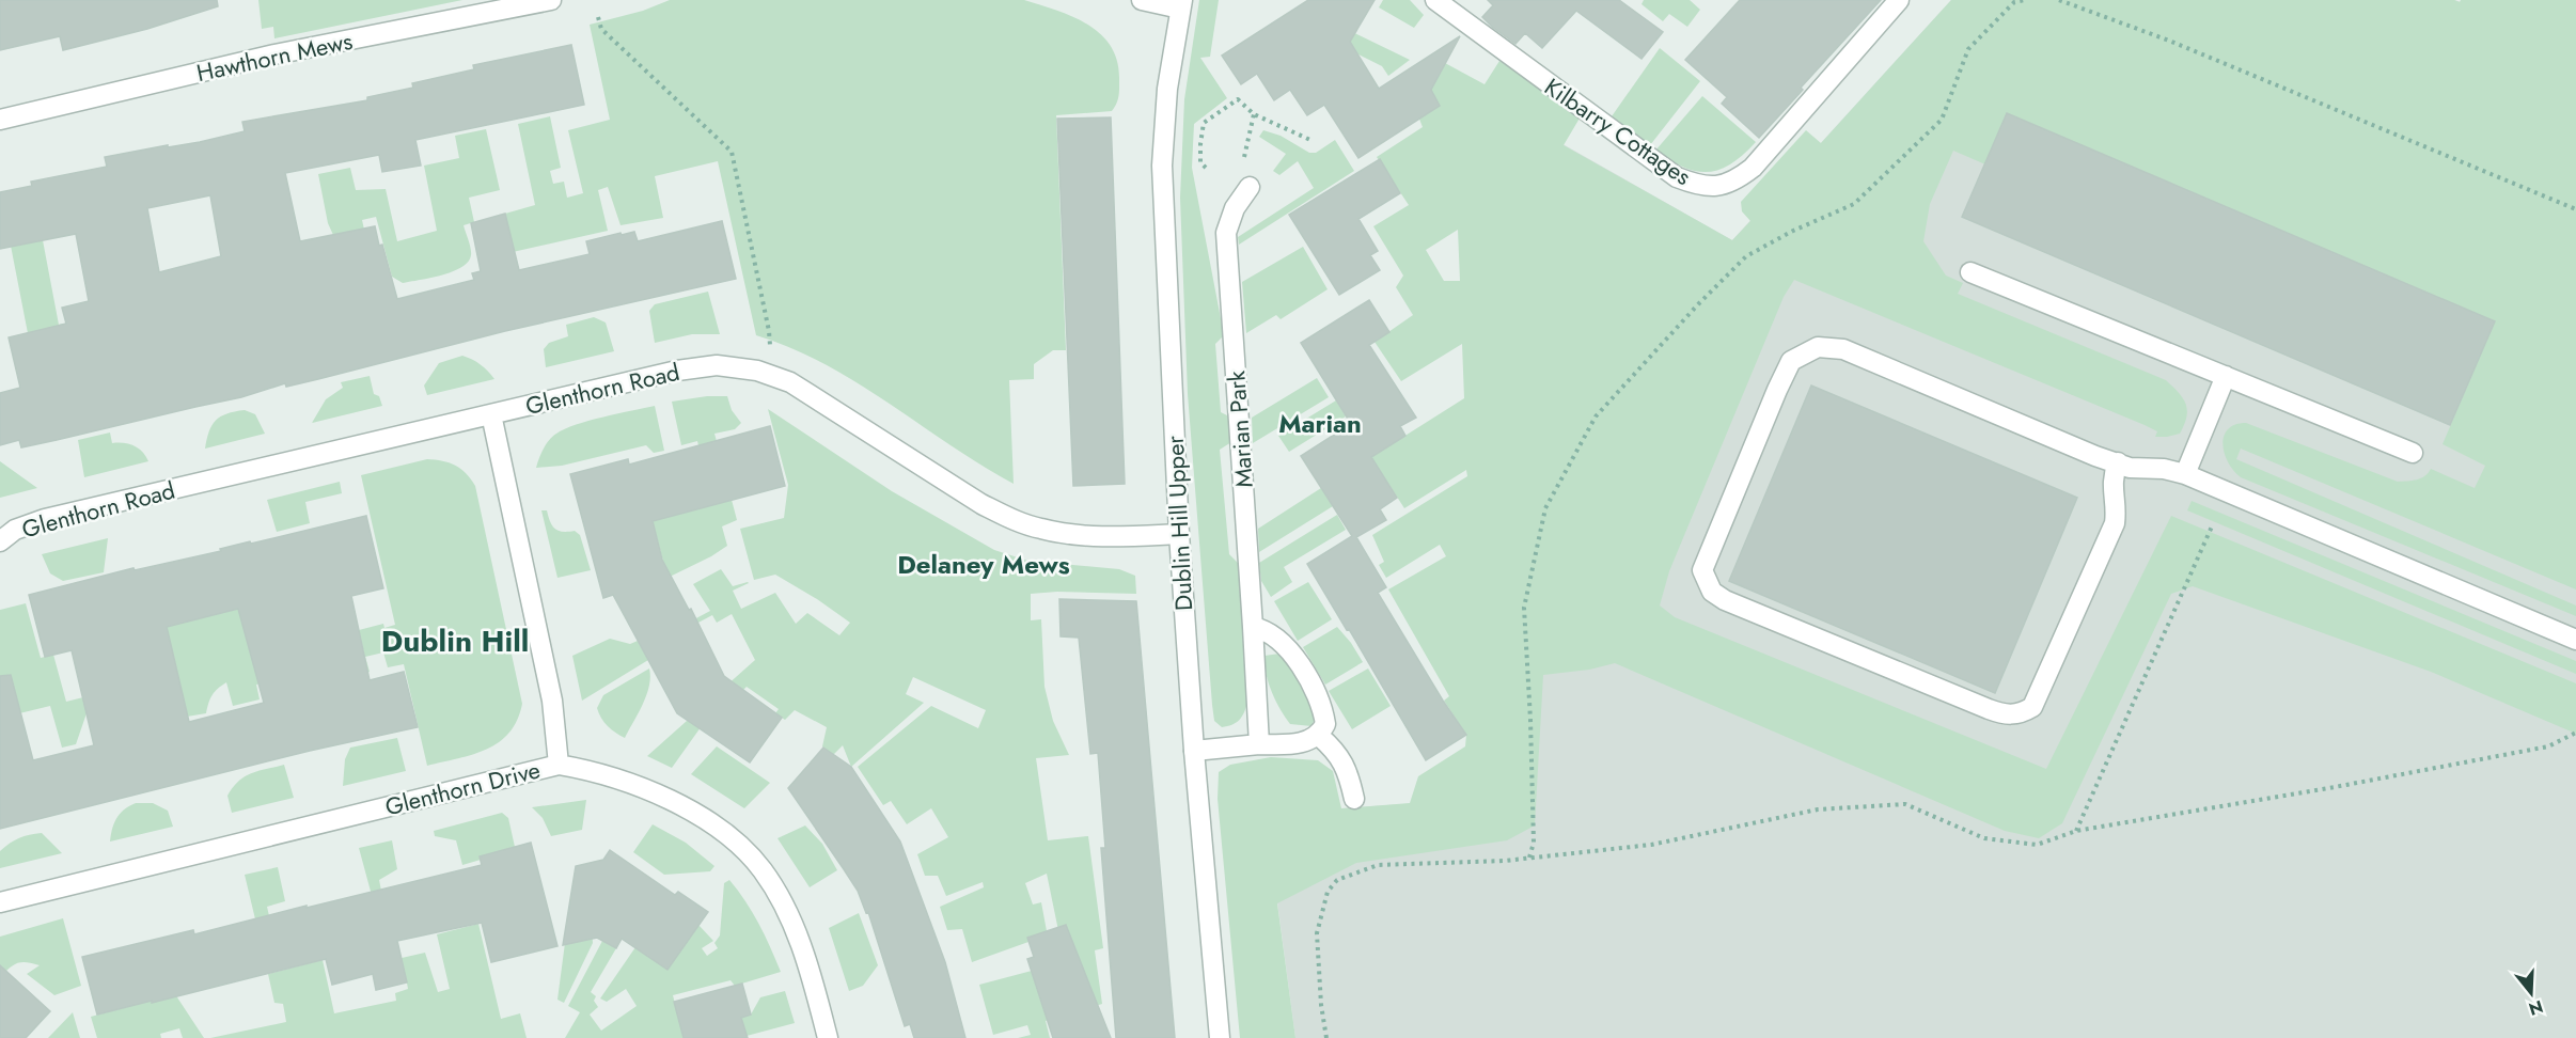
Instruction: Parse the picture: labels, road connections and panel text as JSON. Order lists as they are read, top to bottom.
{
  "streets": {
    "street": [
      "Hawthorn Mews",
      "Kilbarry Cottages",
      "Glenthorn Road",
      "Marian Park",
      "Dublin Hill Upper",
      "Glenthorn Drive"
    ]
  },
  "crossings": [
    ["Glenthorn Road", "Dublin Hill Upper"]
  ],
  "districts": ["Marian", "Delaney Mews", "Dublin Hill"],
  "north": "bottom"
}
